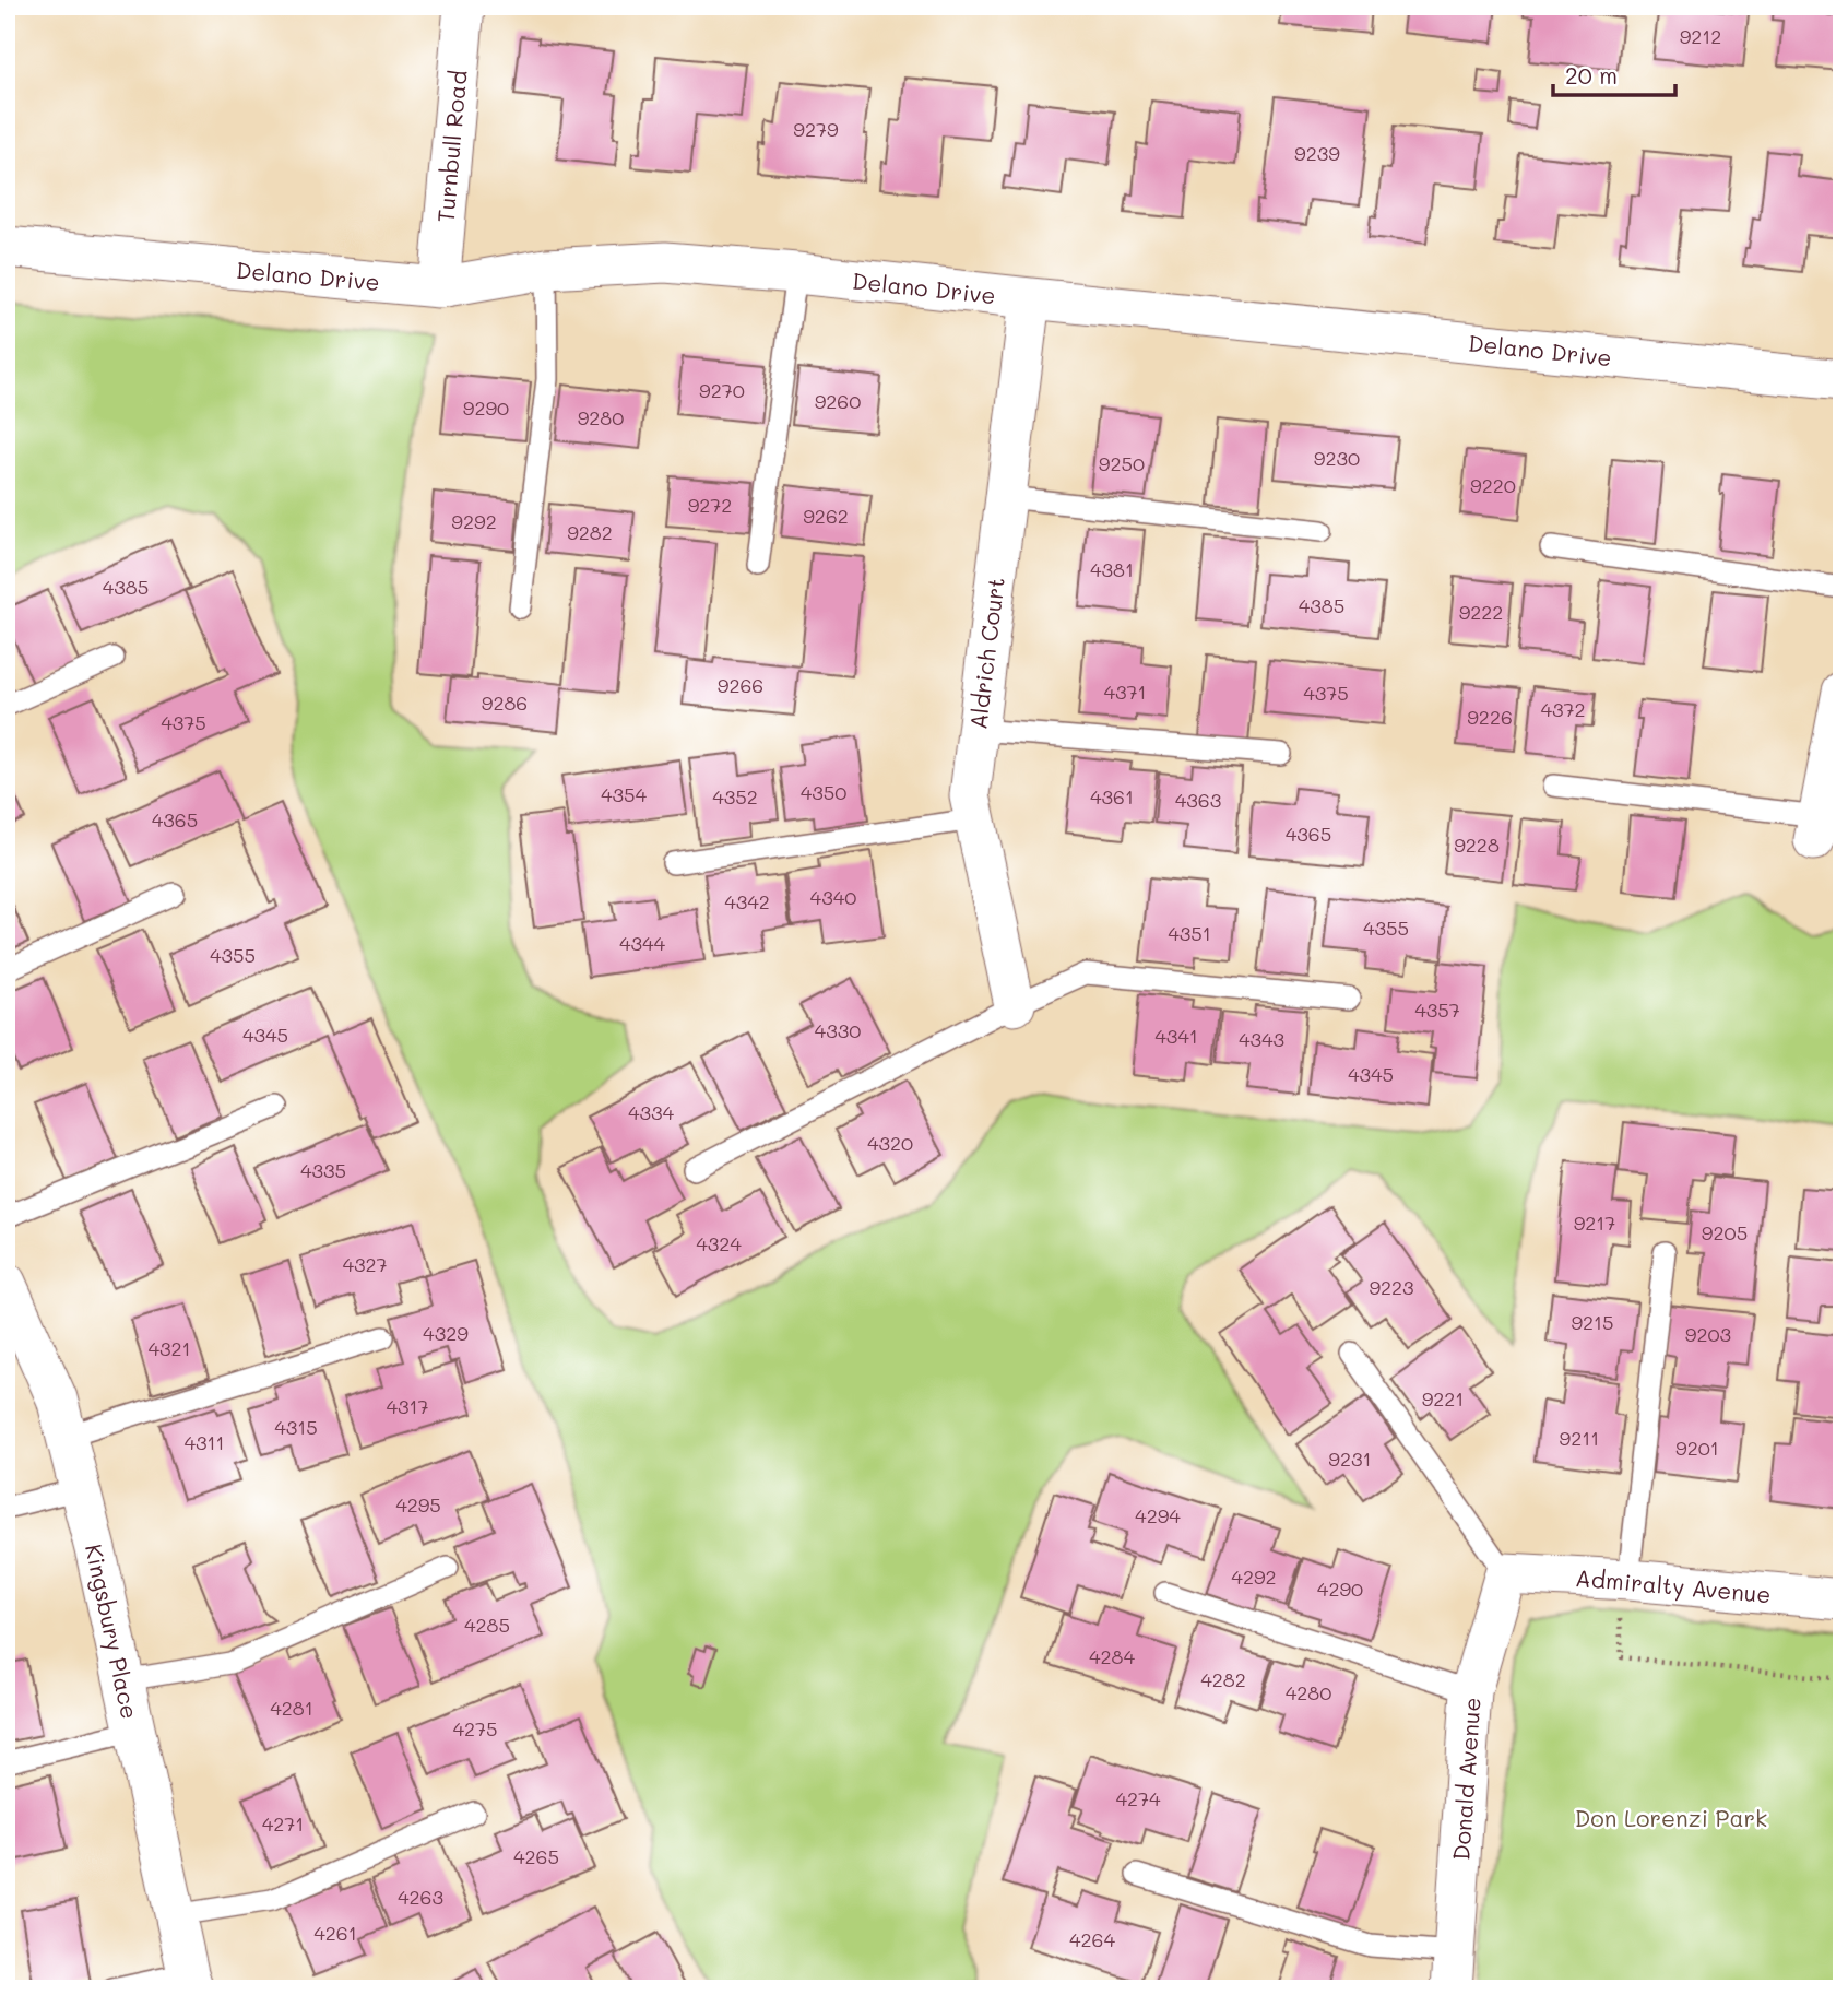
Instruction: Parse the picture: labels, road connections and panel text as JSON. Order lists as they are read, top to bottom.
{
  "streets": {
    "street": [
      "Turnbull Road",
      "Delano Drive",
      "Aldrich Court",
      "Admiralty Avenue",
      "Kingsbury Place",
      "Donald Avenue"
    ]
  },
  "crossings": [
    ["Turnbull Road", "Delano Drive"],
    ["Delano Drive", "Aldrich Court"],
    ["Admiralty Avenue", "Donald Avenue"]
  ],
  "parks": ["Don Lorenzi Park"],
  "house_numbers": [
    "9212",
    "9279",
    "9239",
    "9270",
    "9260",
    "9290",
    "9280",
    "9230",
    "9250",
    "9220",
    "9272",
    "9262",
    "9292",
    "9282",
    "4381",
    "4385",
    "4385",
    "9222",
    "9266",
    "4371",
    "4375",
    "9286",
    "4372",
    "9226",
    "4375",
    "4350",
    "4354",
    "4352",
    "4361",
    "4363",
    "4365",
    "4365",
    "9228",
    "4340",
    "4342",
    "4355",
    "4351",
    "4344",
    "4355",
    "4357",
    "4330",
    "4345",
    "4341",
    "4343",
    "4345",
    "4334",
    "4320",
    "4335",
    "9217",
    "9205",
    "4324",
    "4327",
    "9223",
    "9215",
    "4329",
    "9203",
    "4321",
    "9221",
    "4317",
    "4315",
    "9211",
    "4311",
    "9201",
    "9231",
    "4295",
    "4294",
    "4292",
    "4290",
    "4285",
    "4284",
    "4282",
    "4280",
    "4281",
    "4275",
    "4274",
    "4271",
    "4265",
    "4263",
    "4261",
    "4264"
  ],
  "scale_bar": "20 m"
}
